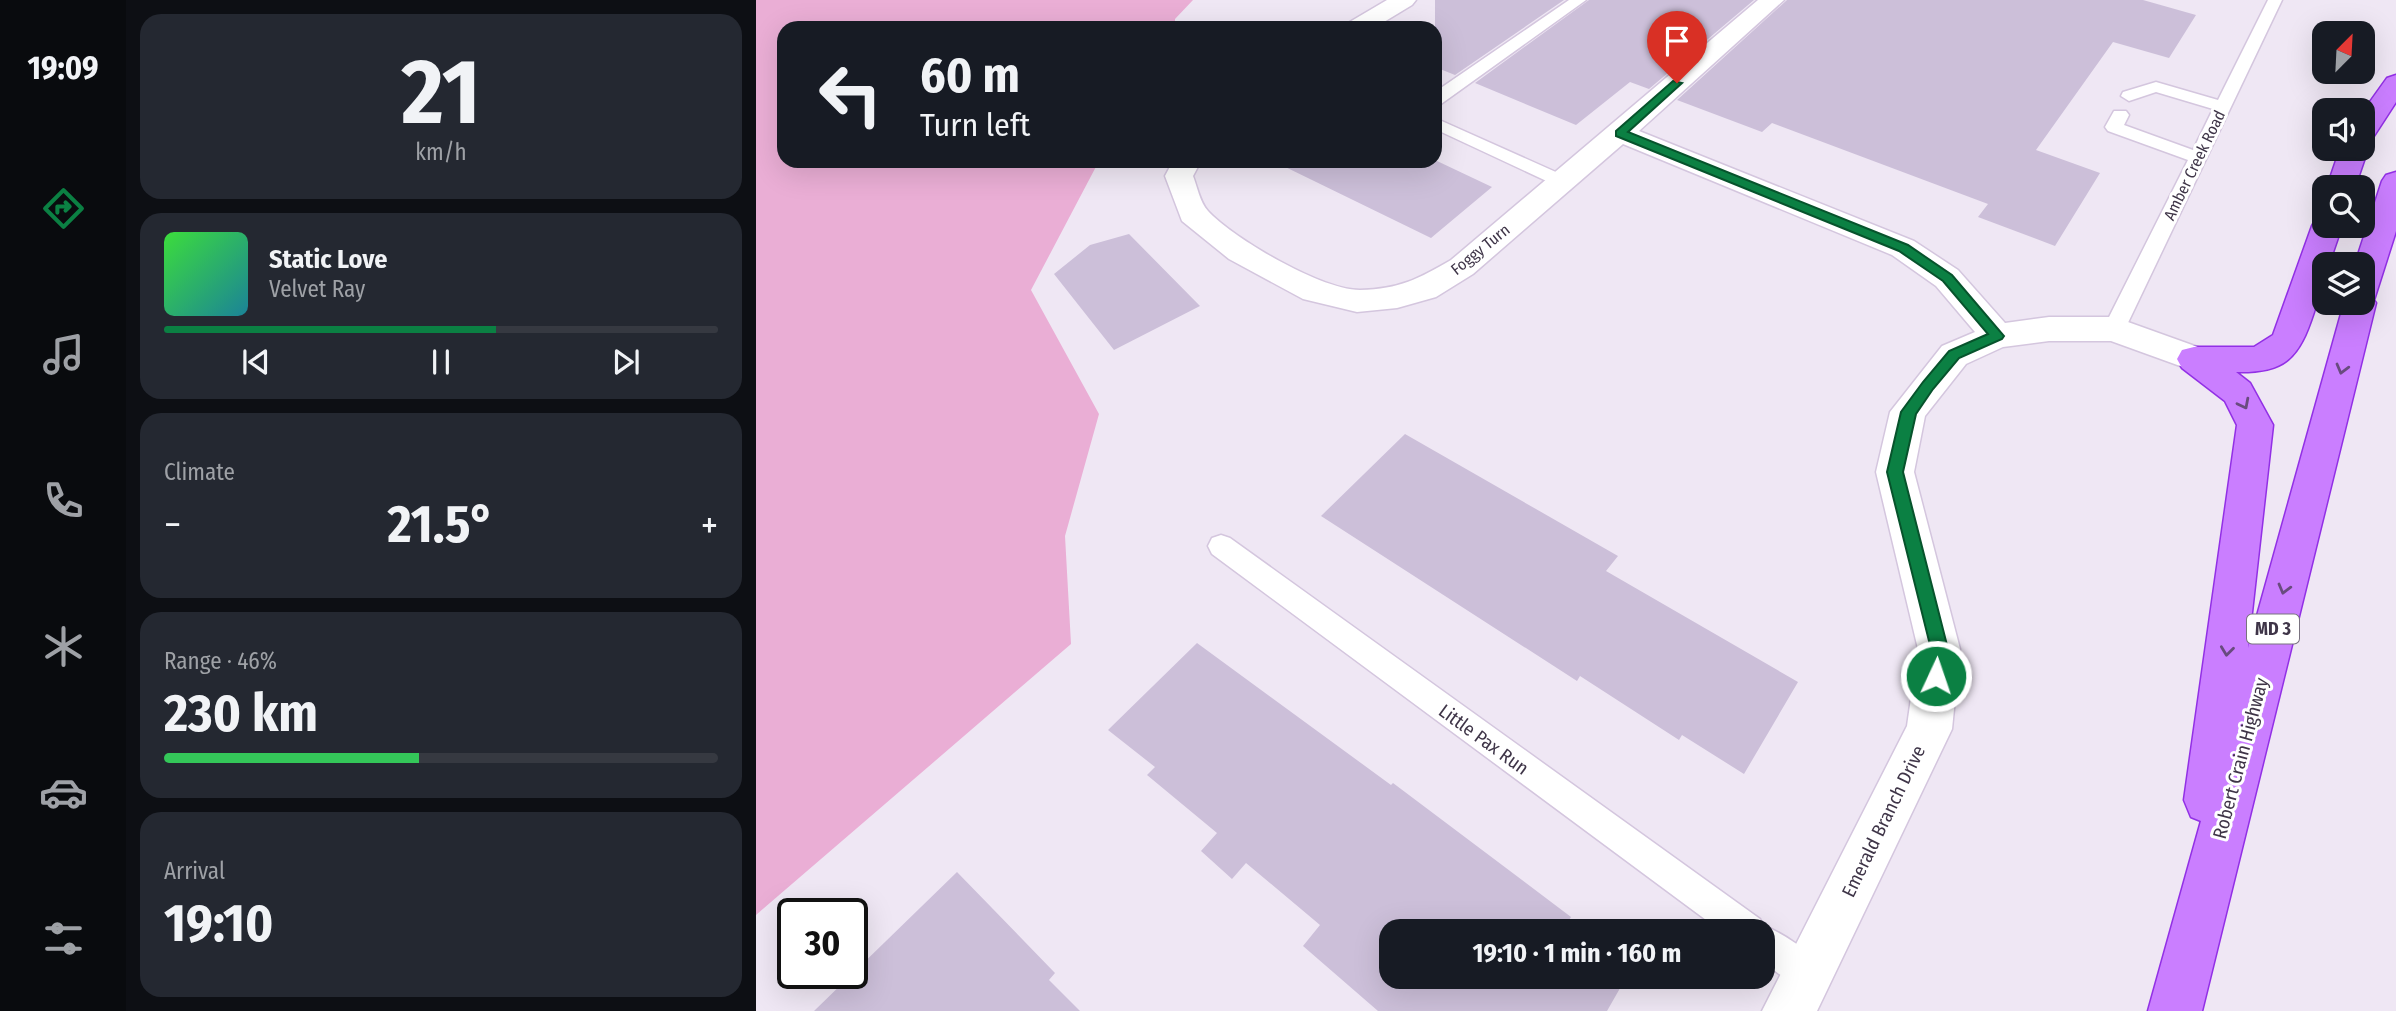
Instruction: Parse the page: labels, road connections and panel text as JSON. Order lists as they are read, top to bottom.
{
  "streets": {
    "highway": ["MD 3", "Robert Crain Highway"],
    "street": ["Foggy Turn", "Emerald Branch Drive"],
    "lane": ["Amber Creek Road", "Little Pax Run"]
  },
  "crossings": [
    ["Amber Creek Road", "Emerald Branch Drive"]
  ],
  "north": "top right",
  "page": {
    "tabs": "19:09",
    "tile": [
      ["21", "km/h"],
      "Climate",
      ["Range · 46%", "230 km"],
      ["Arrival", "19:10"]
    ],
    "turn": ["60 m", "Turn left"],
    "song": ["Static Love", "Velvet Ray"],
    "heat": ["−", "21.5°", "+"],
    "limit": "30",
    "trip": "19:10 · 1 min · 160 m"
  }
}
